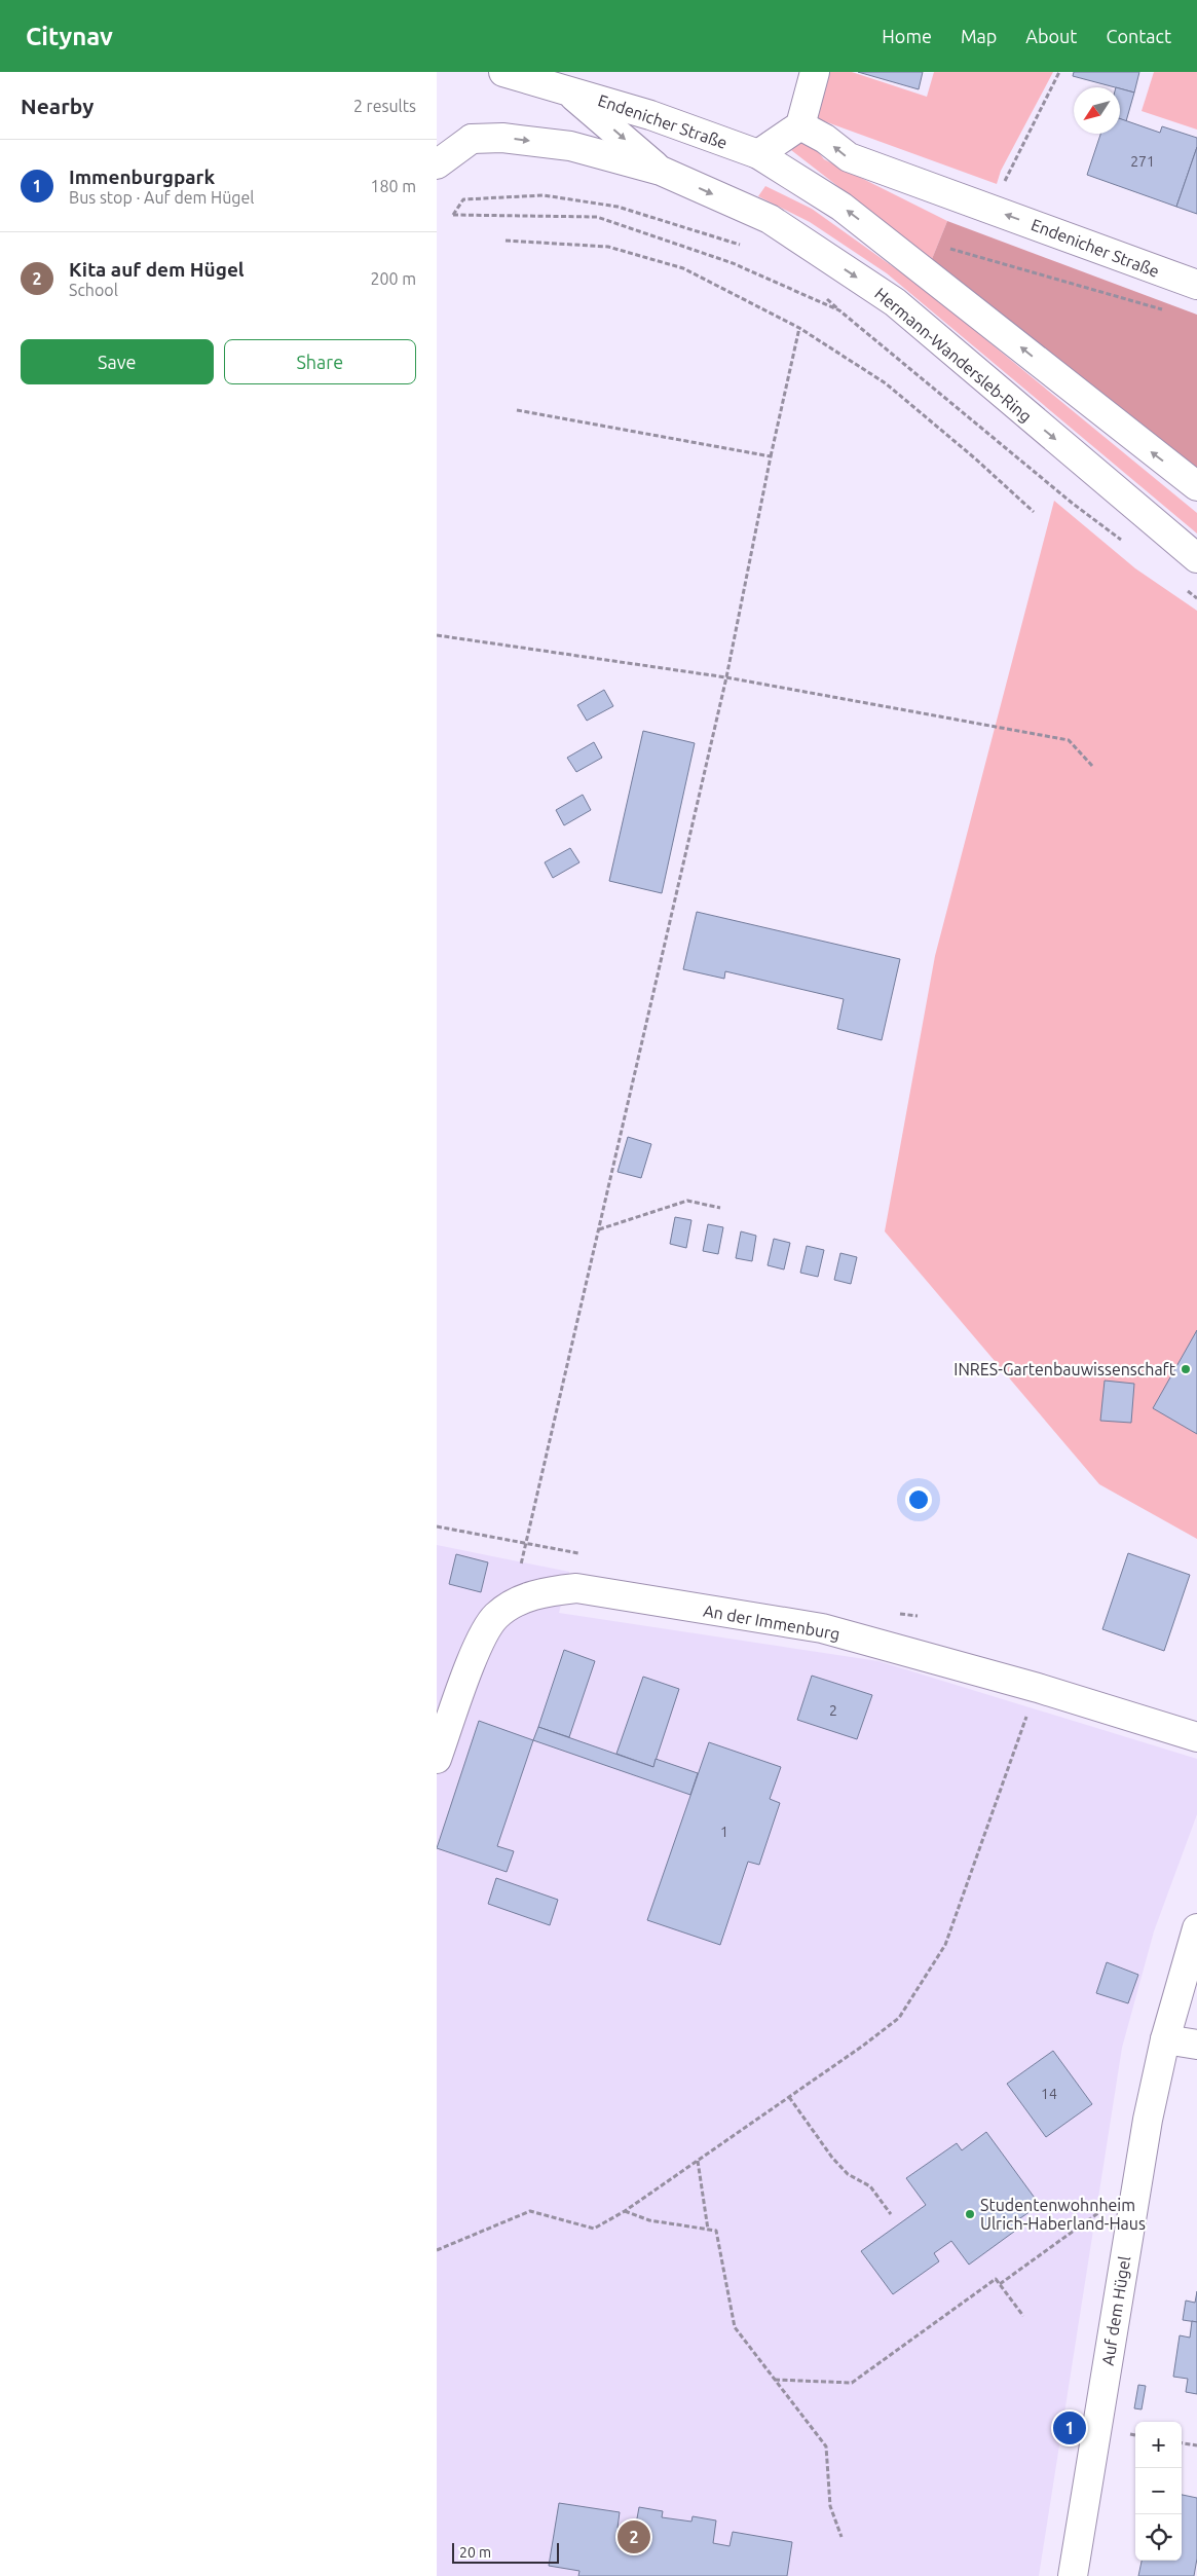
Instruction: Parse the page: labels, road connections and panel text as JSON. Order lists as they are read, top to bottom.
{
  "streets": {
    "main road": [
      "Endenicher Straße",
      "Hermann-Wandersleb-Ring",
      "An der Immenburg",
      "Auf dem Hügel"
    ]
  },
  "crossings": [
    ["Endenicher Straße", "Hermann-Wandersleb-Ring"]
  ],
  "places": ["INRES-Gartenbauwissenschaft", "Studentenwohnheim Ulrich-Haberland-Haus"],
  "house_numbers": [
    "271",
    "2",
    "1",
    "14"
  ],
  "scale_bar": "20 m",
  "north": "bottom left",
  "page": {
    "header": "Citynav",
    "nav": [
      "Home",
      "Map",
      "About",
      "Contact"
    ],
    "heading": ["Nearby", "2 results"],
    "list": [
      {
        "mark": "1",
        "name": "Immenburgpark",
        "note": "Bus stop · Auf dem Hügel",
        "value": "180 m"
      },
      {
        "mark": "2",
        "name": "Kita auf dem Hügel",
        "note": "School",
        "value": "200 m"
      }
    ],
    "buttons": ["Save", "Share"],
    "pins": ["1", "2"],
    "map_buttons": ["+", "−"],
    "scale": "20 m"
  }
}
